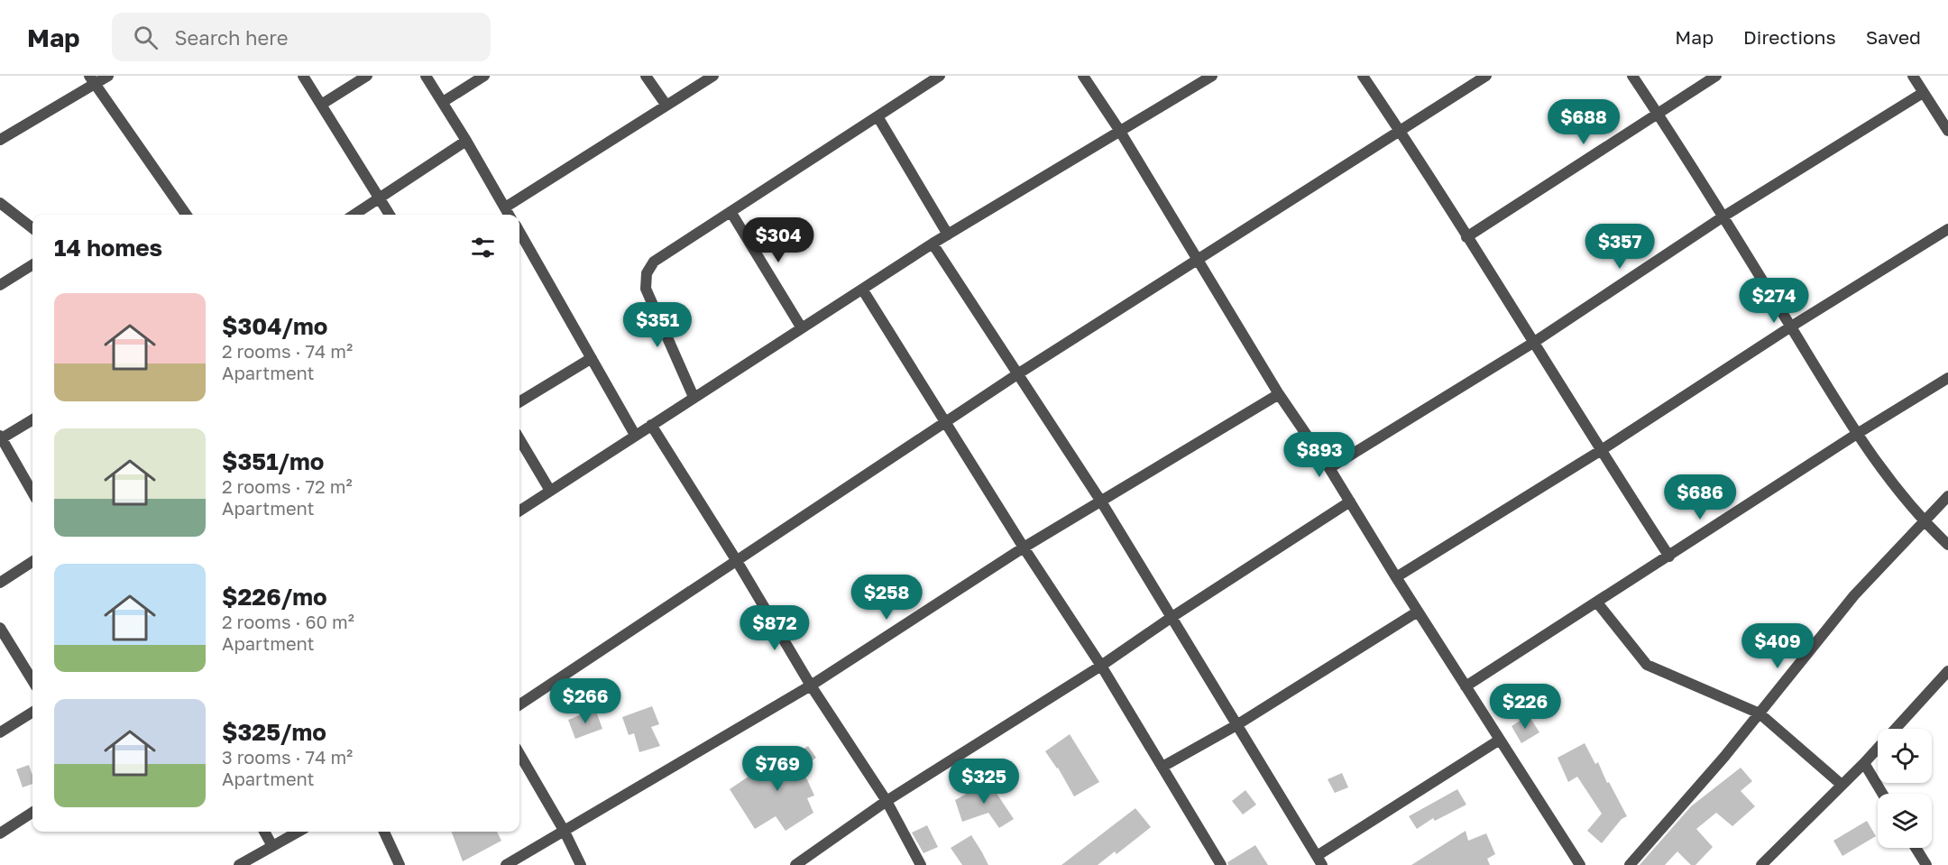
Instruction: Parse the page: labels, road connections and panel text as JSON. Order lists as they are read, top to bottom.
{
  "page": {
    "header": "Map",
    "search": "Search here",
    "nav": ["Map", "Directions", "Saved"],
    "price": [
      "$688",
      "$304",
      "$357",
      "$274",
      "$351",
      "$893",
      "$686",
      "$258",
      "$872",
      "$409",
      "$266",
      "$226",
      "$769",
      "$325"
    ],
    "heading": "14 homes",
    "list": [
      {
        "name": "$304/mo",
        "note": "2 rooms · 74 m² · Apartment"
      },
      {
        "name": "$351/mo",
        "note": "2 rooms · 72 m² · Apartment"
      },
      {
        "name": "$226/mo",
        "note": "2 rooms · 60 m² · Apartment"
      },
      {
        "name": "$325/mo",
        "note": "3 rooms · 74 m² · Apartment"
      }
    ]
  }
}
